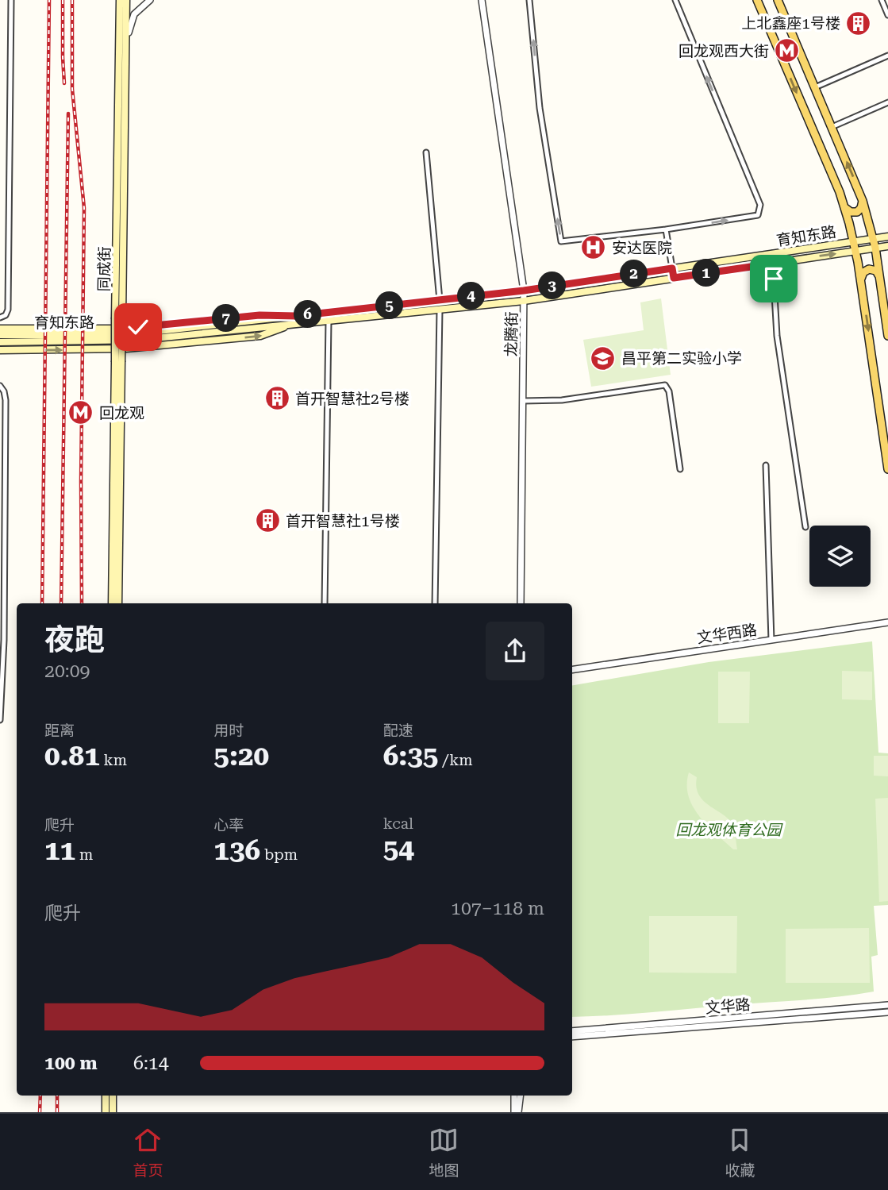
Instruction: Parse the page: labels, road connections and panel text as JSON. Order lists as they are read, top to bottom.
{
  "streets": {
    "main road": ["育知东路", "同成街"],
    "street": ["龙腾街", "文华西路", "文华路"]
  },
  "crossings": [
    ["育知东路", "龙腾街"]
  ],
  "parks": ["回龙观体育公园"],
  "places": {
    "building": ["上北鑫座1号楼", "首开智慧社2号楼", "首开智慧社1号楼"],
    "metro station": ["回龙观西大街", "回龙观"],
    "hospital": ["安达医院"],
    "school or university": ["昌平第二实验小学"]
  },
  "page": {
    "pins": [
      "1",
      "2",
      "3",
      "4",
      "5",
      "6",
      "7"
    ],
    "heading": ["夜跑", "20:09"],
    "stats": [
      ["距离", "0.81 km"],
      ["用时", "5:20"],
      ["配速", "6:35 /km"],
      ["爬升", "11 m"],
      ["心率", "136 bpm"],
      ["kcal", "54"]
    ],
    "chart": ["爬升", "107–118 m"],
    "list": [
      {
        "name": "100 m",
        "note": "6:14"
      }
    ],
    "tabs": ["首页", "地图", "收藏"]
  }
}
